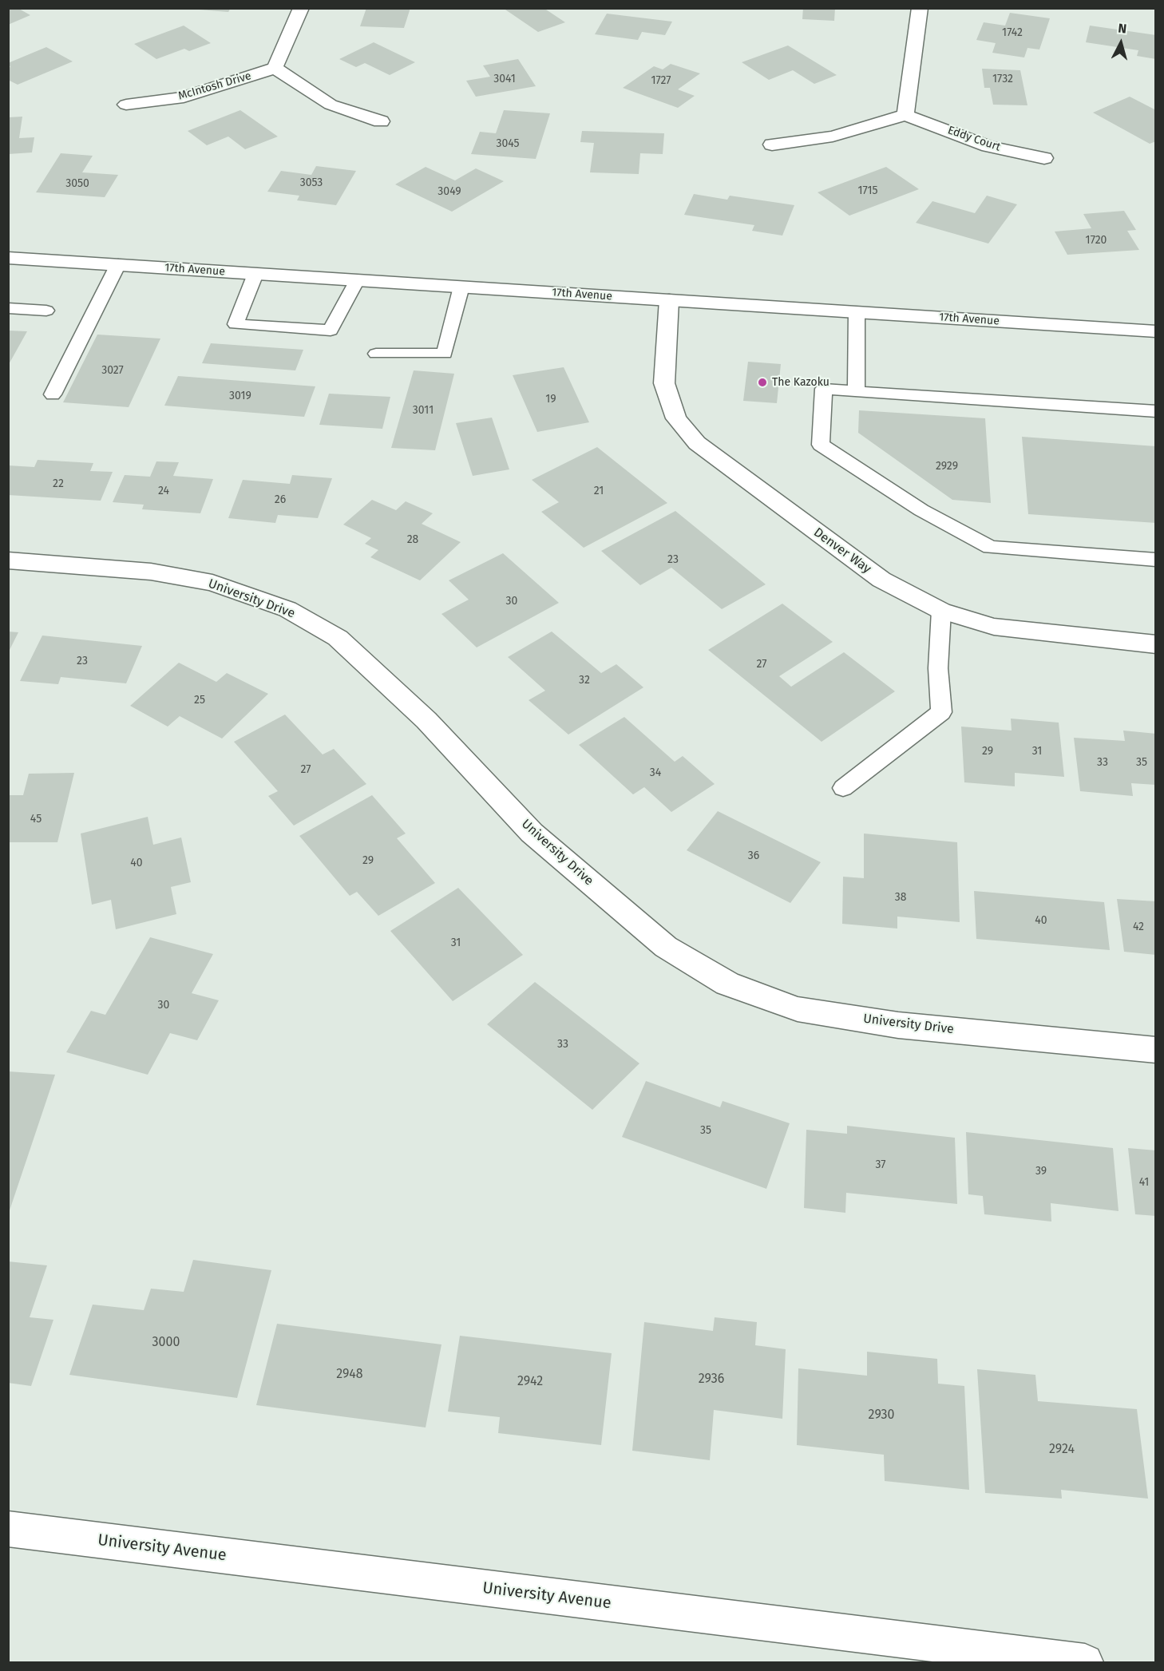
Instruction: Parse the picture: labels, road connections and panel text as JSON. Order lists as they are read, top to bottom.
{
  "streets": {
    "street": [
      "McIntosh Drive",
      "Eddy Court",
      "17th Avenue",
      "Denver Way",
      "University Drive",
      "University Avenue"
    ]
  },
  "crossings": [
    ["17th Avenue", "Denver Way"]
  ],
  "places": ["The Kazoku"],
  "house_numbers": [
    "1742",
    "3041",
    "1732",
    "1727",
    "3045",
    "3053",
    "3050",
    "1715",
    "3049",
    "1720",
    "3027",
    "3019",
    "19",
    "3011",
    "2929",
    "22",
    "24",
    "21",
    "26",
    "28",
    "23",
    "30",
    "23",
    "27",
    "32",
    "25",
    "29",
    "31",
    "33",
    "35",
    "27",
    "34",
    "45",
    "36",
    "29",
    "40",
    "38",
    "40",
    "42",
    "31",
    "30",
    "33",
    "35",
    "37",
    "39",
    "41",
    "3000",
    "2948",
    "2936",
    "2942",
    "2930",
    "2924"
  ],
  "north": "top"
}
